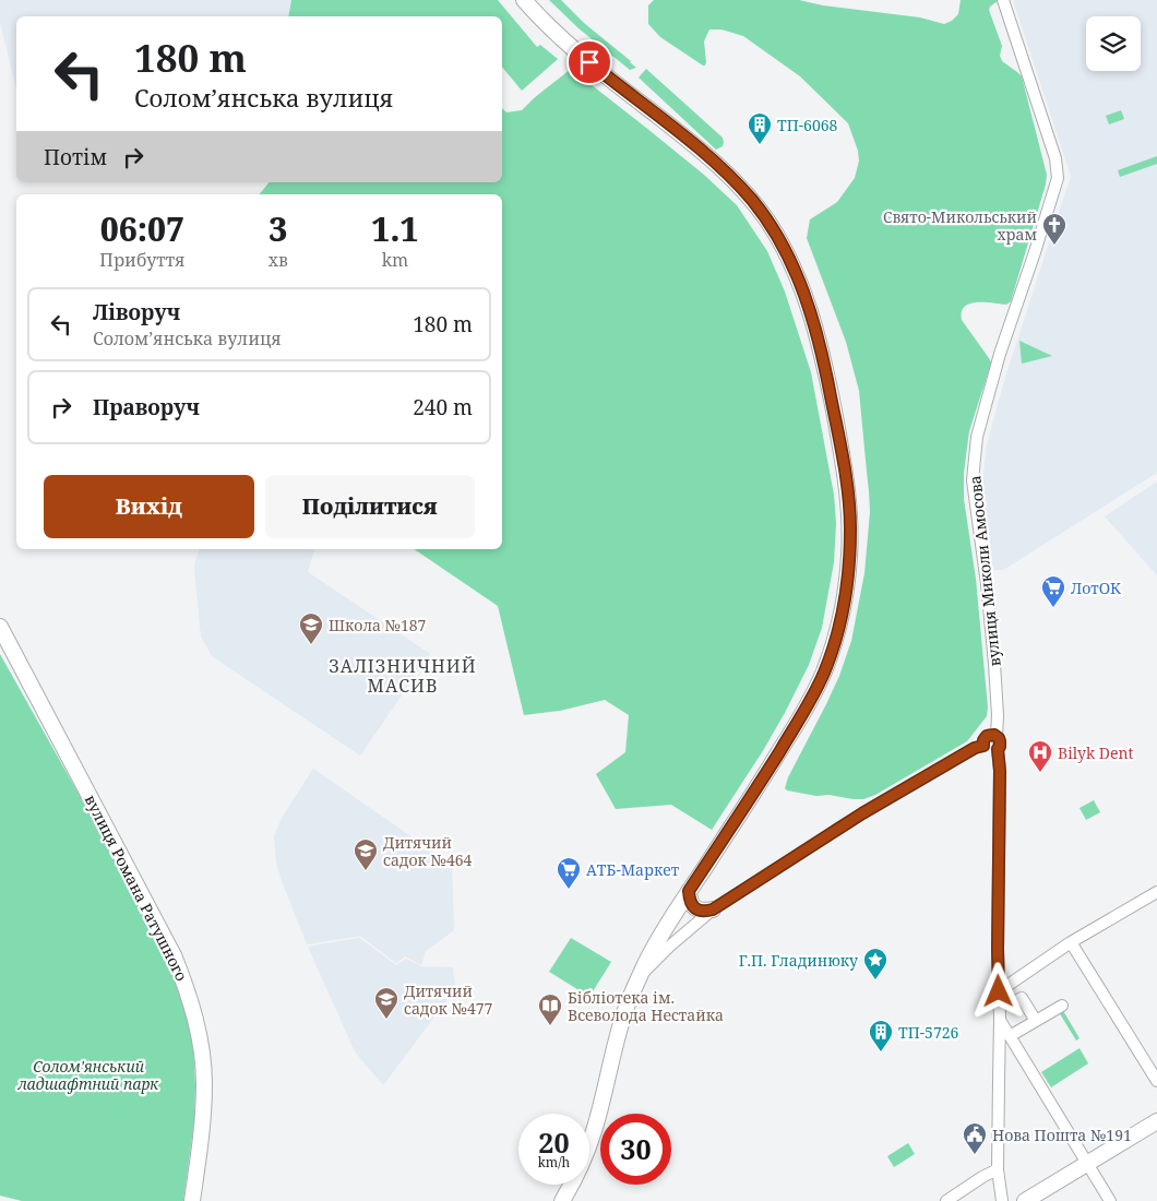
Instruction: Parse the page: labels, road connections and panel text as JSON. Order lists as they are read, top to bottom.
{
  "streets": {
    "main road": ["вулиця Романа Ратушного"],
    "street": ["вулиця Миколи Амосова"]
  },
  "districts": ["ЗАЛІЗНИЧНИЙ МАСИВ"],
  "parks": ["Солом'янський ладшафтний парк"],
  "places": {
    "building": ["ТП-6068", "ТП-5726"],
    "church": ["Свято-Микольський храм"],
    "supermarket": ["ЛотОК", "АТБ-Маркет"],
    "school or university": ["Школа №187", "Дитячий садок №464", "Дитячий садок №477"],
    "hospital": ["Bilyk Dent"],
    "place": ["Г.П. Гладинюку"],
    "library": ["Бібліотека ім. Всеволода Нестайка"],
    "public building": ["Нова Пошта №191"]
  },
  "page": {
    "turn": ["180 m", "Соломʼянська вулиця"],
    "then": "Потім",
    "eta": [
      "06:07",
      "Прибуття",
      "3",
      "хв",
      "1.1",
      "km"
    ],
    "list": [
      {
        "name": "Ліворуч",
        "note": "Соломʼянська вулиця",
        "value": "180 m"
      },
      {
        "name": "Праворуч",
        "value": "240 m"
      }
    ],
    "buttons": ["Вихід", "Поділитися"],
    "speed": "20 km/h",
    "limit": "30"
  }
}
